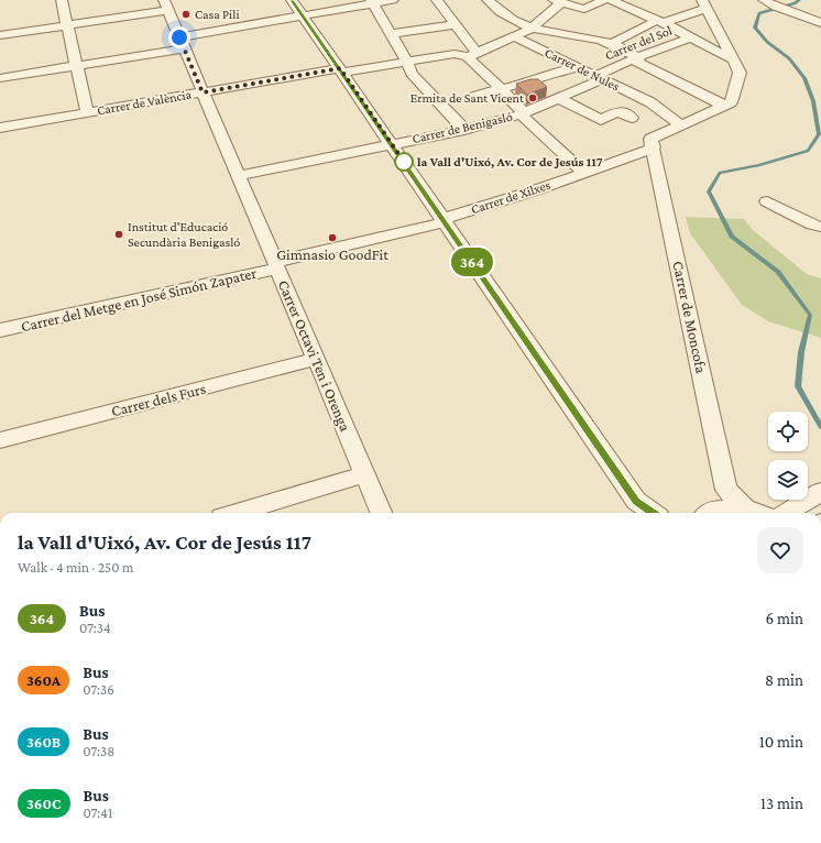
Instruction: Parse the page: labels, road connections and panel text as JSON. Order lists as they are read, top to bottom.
{
  "streets": {
    "street": [
      "Carrer del Sol",
      "Carrer de Nules",
      "Carrer de València",
      "Carrer de Benigasló",
      "Carrer de Xilxes",
      "Carrer del Metge en José Simón Zapater",
      "Carrer de Moncofa",
      "Carrer Octavi Ten i Orenga",
      "Carrer dels Furs"
    ]
  },
  "crossings": [
    ["Carrer del Sol", "Carrer de Nules"],
    ["Carrer del Sol", "Carrer de Benigasló"],
    ["Carrer de Nules", "Carrer de Benigasló"],
    ["Carrer de Nules", "Carrer de Xilxes"],
    ["Carrer de València", "Carrer Octavi Ten i Orenga"],
    ["Carrer de Benigasló", "Carrer Octavi Ten i Orenga"],
    ["Carrer de Xilxes", "Carrer del Metge en José Simón Zapater"],
    ["Carrer de Xilxes", "Carrer de Moncofa"],
    ["Carrer de Xilxes", "Carrer Octavi Ten i Orenga"],
    ["Carrer del Metge en José Simón Zapater", "Carrer Octavi Ten i Orenga"],
    ["Carrer Octavi Ten i Orenga", "Carrer dels Furs"]
  ],
  "places": [
    "Casa Pili",
    "Ermita de Sant Vicent",
    "la Vall d'Uixó, Av. Cor de Jesús 117",
    "Institut d'Educació Secundària Benigasló",
    "Gimnasio GoodFit"
  ],
  "lines": ["bus line 364"],
  "page": {
    "on_map": "364",
    "heading": ["la Vall d'Uixó, Av. Cor de Jesús 117", "Walk · 4 min · 250 m"],
    "list": [
      {
        "mark": "364",
        "name": "Bus",
        "note": "07:34",
        "value": "6 min"
      },
      {
        "mark": "360A",
        "name": "Bus",
        "note": "07:36",
        "value": "8 min"
      },
      {
        "mark": "360B",
        "name": "Bus",
        "note": "07:38",
        "value": "10 min"
      },
      {
        "mark": "360C",
        "name": "Bus",
        "note": "07:41",
        "value": "13 min"
      }
    ]
  }
}
